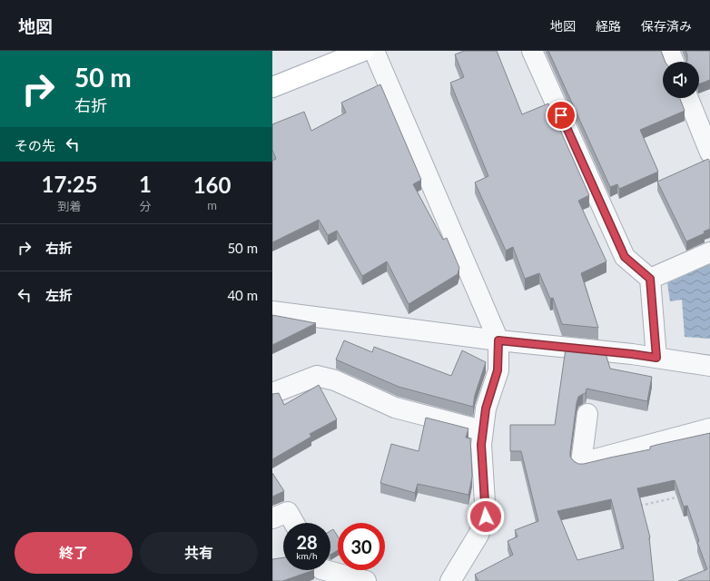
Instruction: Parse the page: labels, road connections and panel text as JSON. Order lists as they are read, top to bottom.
{
  "page": {
    "header": "地図",
    "nav": ["地図", "経路", "保存済み"],
    "turn": ["50 m", "右折"],
    "then": "その先",
    "eta": [
      "17:25",
      "到着",
      "1",
      "分",
      "160",
      "m"
    ],
    "list": [
      {
        "name": "右折",
        "value": "50 m"
      },
      {
        "name": "左折",
        "value": "40 m"
      }
    ],
    "speed": "28 km/h",
    "limit": "30",
    "buttons": ["終了", "共有"]
  }
}
